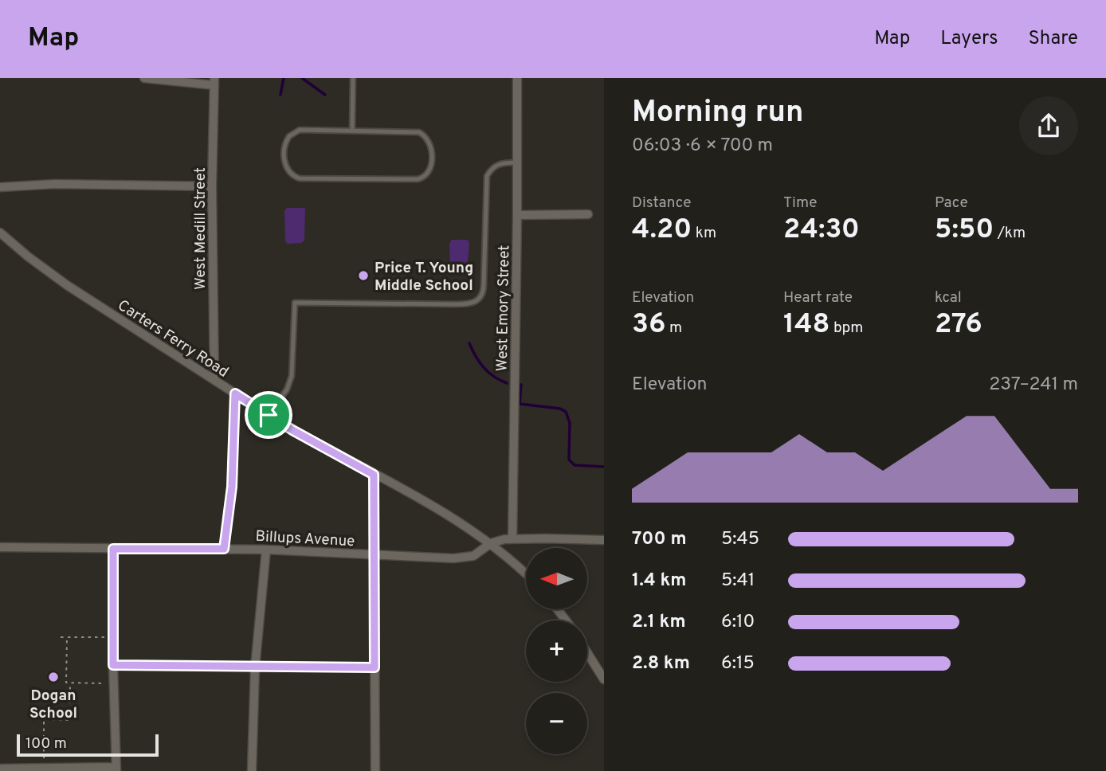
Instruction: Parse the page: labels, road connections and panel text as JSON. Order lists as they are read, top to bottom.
{
  "streets": {
    "street": [
      "West Medill Street",
      "West Emory Street",
      "Carters Ferry Road",
      "Billups Avenue"
    ]
  },
  "crossings": [
    ["West Medill Street", "Carters Ferry Road"],
    ["West Emory Street", "Billups Avenue"],
    ["Carters Ferry Road", "Billups Avenue"]
  ],
  "places": ["Price T. Young Middle School", "Dogan School"],
  "scale_bar": "100 m",
  "north": "left",
  "page": {
    "header": "Map",
    "nav": ["Map", "Layers", "Share"],
    "heading": ["Morning run", "06:03 · 6 × 700 m"],
    "stats": [
      ["Distance", "4.20 km"],
      ["Time", "24:30"],
      ["Pace", "5:50 /km"],
      ["Elevation", "36 m"],
      ["Heart rate", "148 bpm"],
      ["kcal", "276"]
    ],
    "chart": ["Elevation", "237–241 m"],
    "list": [
      {
        "name": "700 m",
        "note": "5:45"
      },
      {
        "name": "1.4 km",
        "note": "5:41"
      },
      {
        "name": "2.1 km",
        "note": "6:10"
      },
      {
        "name": "2.8 km",
        "note": "6:15"
      }
    ],
    "map_buttons": ["+", "−"],
    "scale": "100 m"
  }
}
